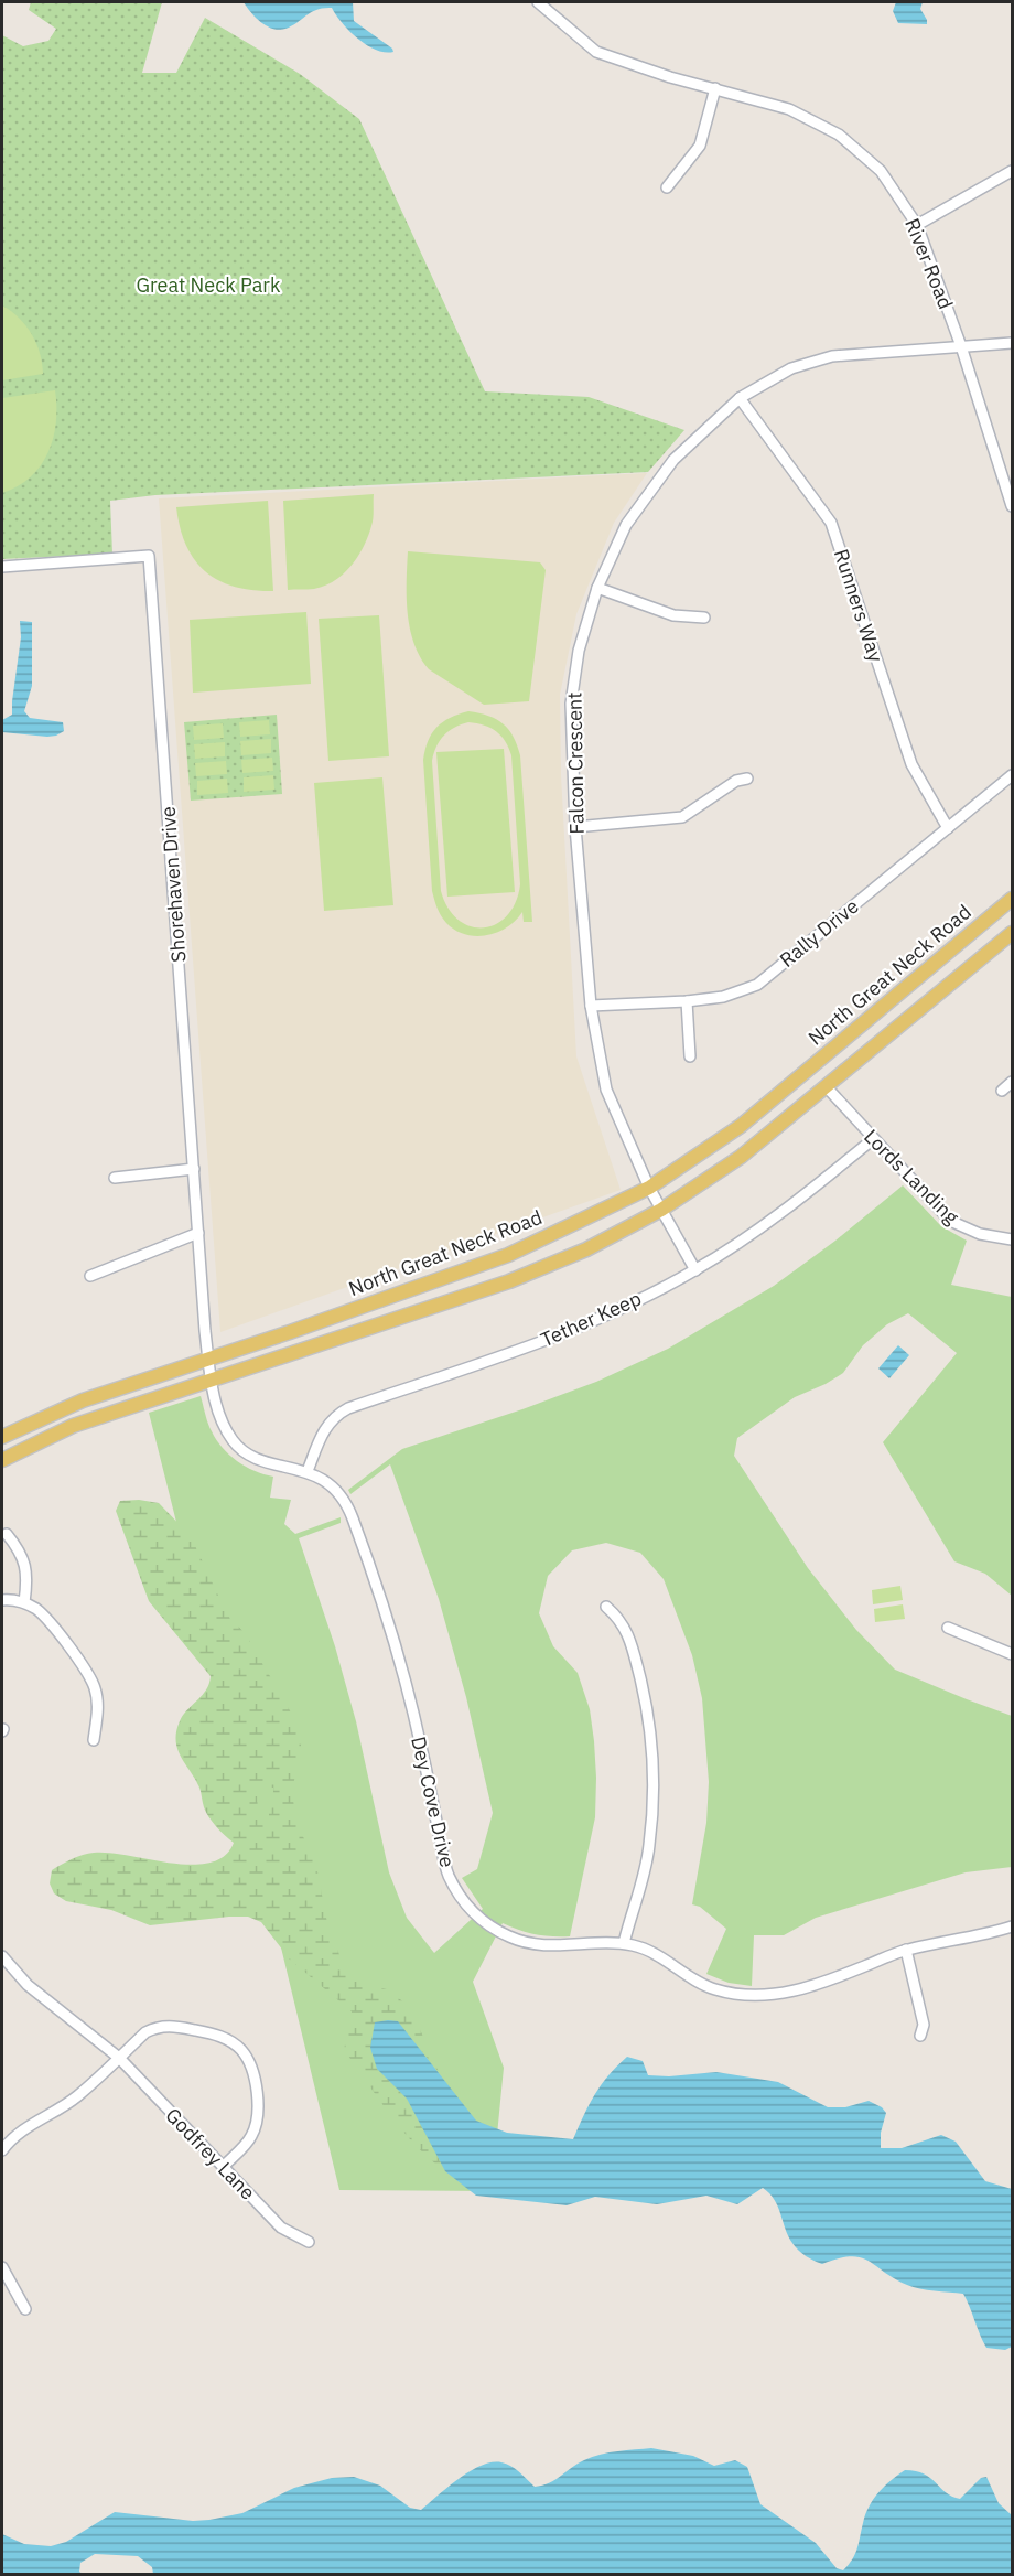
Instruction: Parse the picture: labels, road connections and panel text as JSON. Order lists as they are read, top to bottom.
{
  "streets": {
    "main road": ["North Great Neck Road"],
    "street": [
      "River Road",
      "Runners Way",
      "Falcon Crescent",
      "Shorehaven Drive",
      "Rally Drive",
      "Lords Landing",
      "Tether Keep",
      "Dey Cove Drive",
      "Godfrey Lane"
    ]
  },
  "crossings": [
    ["River Road", "Falcon Crescent"],
    ["Runners Way", "Falcon Crescent"],
    ["Runners Way", "Rally Drive"],
    ["Falcon Crescent", "Rally Drive"],
    ["Falcon Crescent", "North Great Neck Road"],
    ["Falcon Crescent", "Tether Keep"],
    ["Shorehaven Drive", "North Great Neck Road"],
    ["Shorehaven Drive", "Dey Cove Drive"],
    ["North Great Neck Road", "Dey Cove Drive"],
    ["Lords Landing", "Tether Keep"],
    ["Tether Keep", "Dey Cove Drive"]
  ],
  "parks": ["Great Neck Park"]
}
